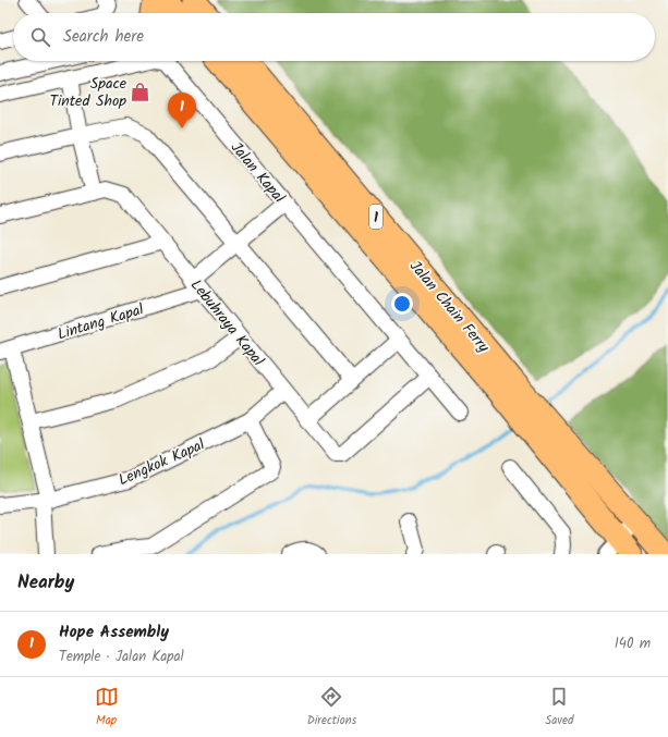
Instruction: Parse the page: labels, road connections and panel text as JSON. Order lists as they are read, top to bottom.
{
  "streets": {
    "highway": ["1", "Jalan Chain Ferry"],
    "street": [
      "Jalan Kapal",
      "Lintang Kapal",
      "Lebuhraya Kapal",
      "Lengkok Kapal"
    ]
  },
  "crossings": [
    ["Jalan Kapal", "Lebuhraya Kapal"],
    ["Lintang Kapal", "Lebuhraya Kapal"],
    ["Lebuhraya Kapal", "Lengkok Kapal"]
  ],
  "places": {
    "shop": ["Space Tinted Shop"]
  },
  "page": {
    "search": "Search here",
    "pins": "1",
    "heading": "Nearby",
    "list": [
      {
        "mark": "1",
        "name": "Hope Assembly",
        "note": "Temple · Jalan Kapal",
        "value": "140 m"
      }
    ],
    "nav": ["Map", "Directions", "Saved"]
  }
}
